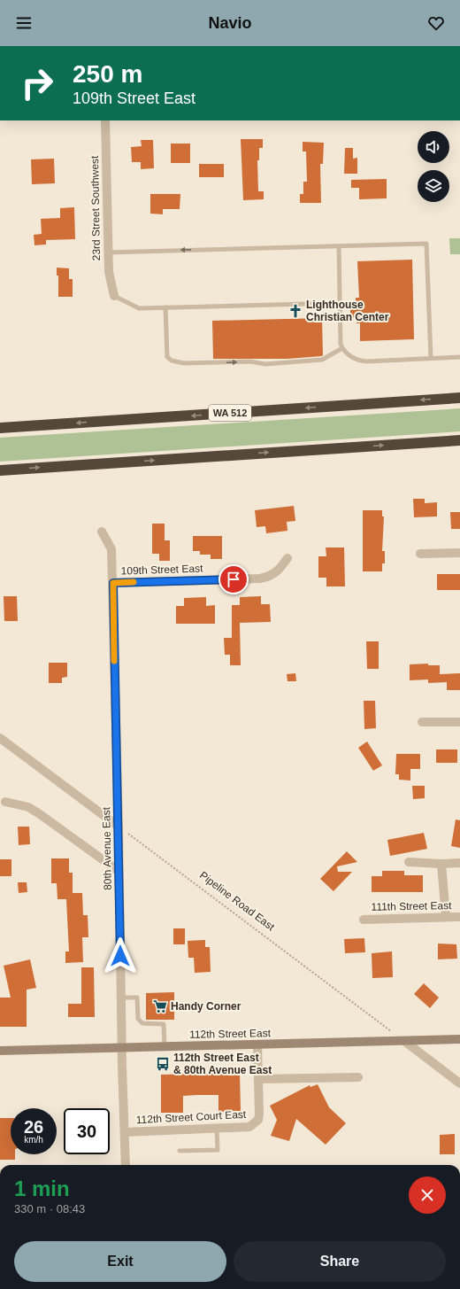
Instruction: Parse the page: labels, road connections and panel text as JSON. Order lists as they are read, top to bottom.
{
  "streets": {
    "highway": ["WA 512"],
    "main road": ["112th Street East"],
    "street": [
      "23rd Street Southwest",
      "109th Street East",
      "80th Avenue East",
      "111th Street East",
      "112th Street Court East"
    ],
    "path": ["Pipeline Road East"]
  },
  "crossings": [
    ["109th Street East", "80th Avenue East"],
    ["80th Avenue East", "Pipeline Road East"],
    ["80th Avenue East", "112th Street East"],
    ["80th Avenue East", "112th Street Court East"],
    ["Pipeline Road East", "112th Street East"],
    ["112th Street East", "112th Street Court East"]
  ],
  "places": {
    "church": ["Lighthouse Christian Center"],
    "supermarket": ["Handy Corner"],
    "bus stop": ["112th Street East & 80th Avenue East"]
  },
  "page": {
    "header": "Navio",
    "turn": ["250 m", "109th Street East"],
    "speed": "26 km/h",
    "limit": "30",
    "heading": ["1 min", "330 m · 08:43"],
    "buttons": ["Exit", "Share"]
  }
}
